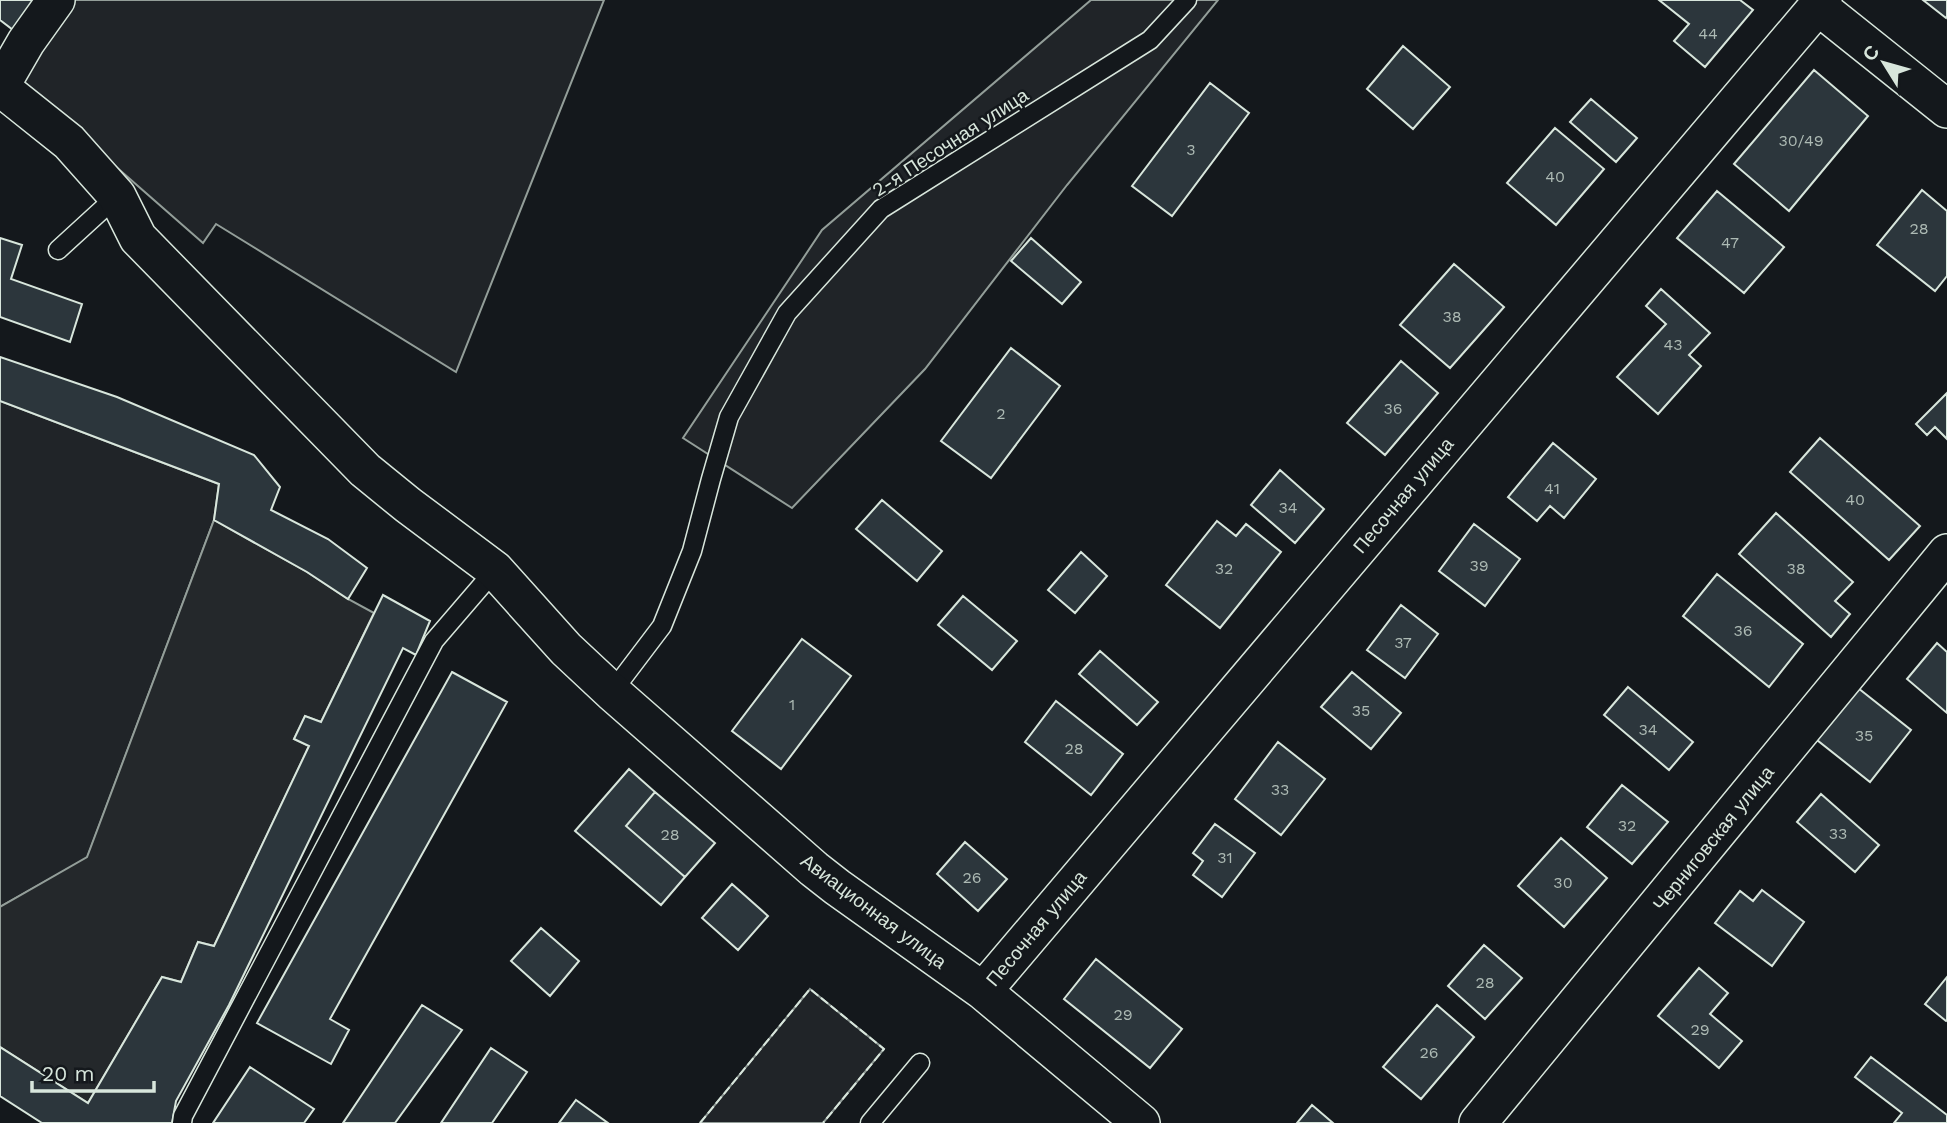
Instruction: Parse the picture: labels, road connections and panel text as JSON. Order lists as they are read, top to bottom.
{
  "streets": {
    "street": ["Песочная улица", "Черниговская улица", "Авиационная улица"],
    "lane": ["2-я Песочная улица"]
  },
  "crossings": [
    ["2-я Песочная улица", "Авиационная улица"],
    ["Песочная улица", "Авиационная улица"]
  ],
  "house_numbers": [
    "44",
    "30/49",
    "3",
    "40",
    "28",
    "47",
    "38",
    "43",
    "36",
    "2",
    "41",
    "40",
    "34",
    "39",
    "32",
    "38",
    "36",
    "37",
    "1",
    "35",
    "34",
    "35",
    "28",
    "33",
    "32",
    "33",
    "28",
    "31",
    "26",
    "30",
    "28",
    "29",
    "29",
    "26"
  ],
  "scale_bar": "20 m",
  "north": "top left"
}
